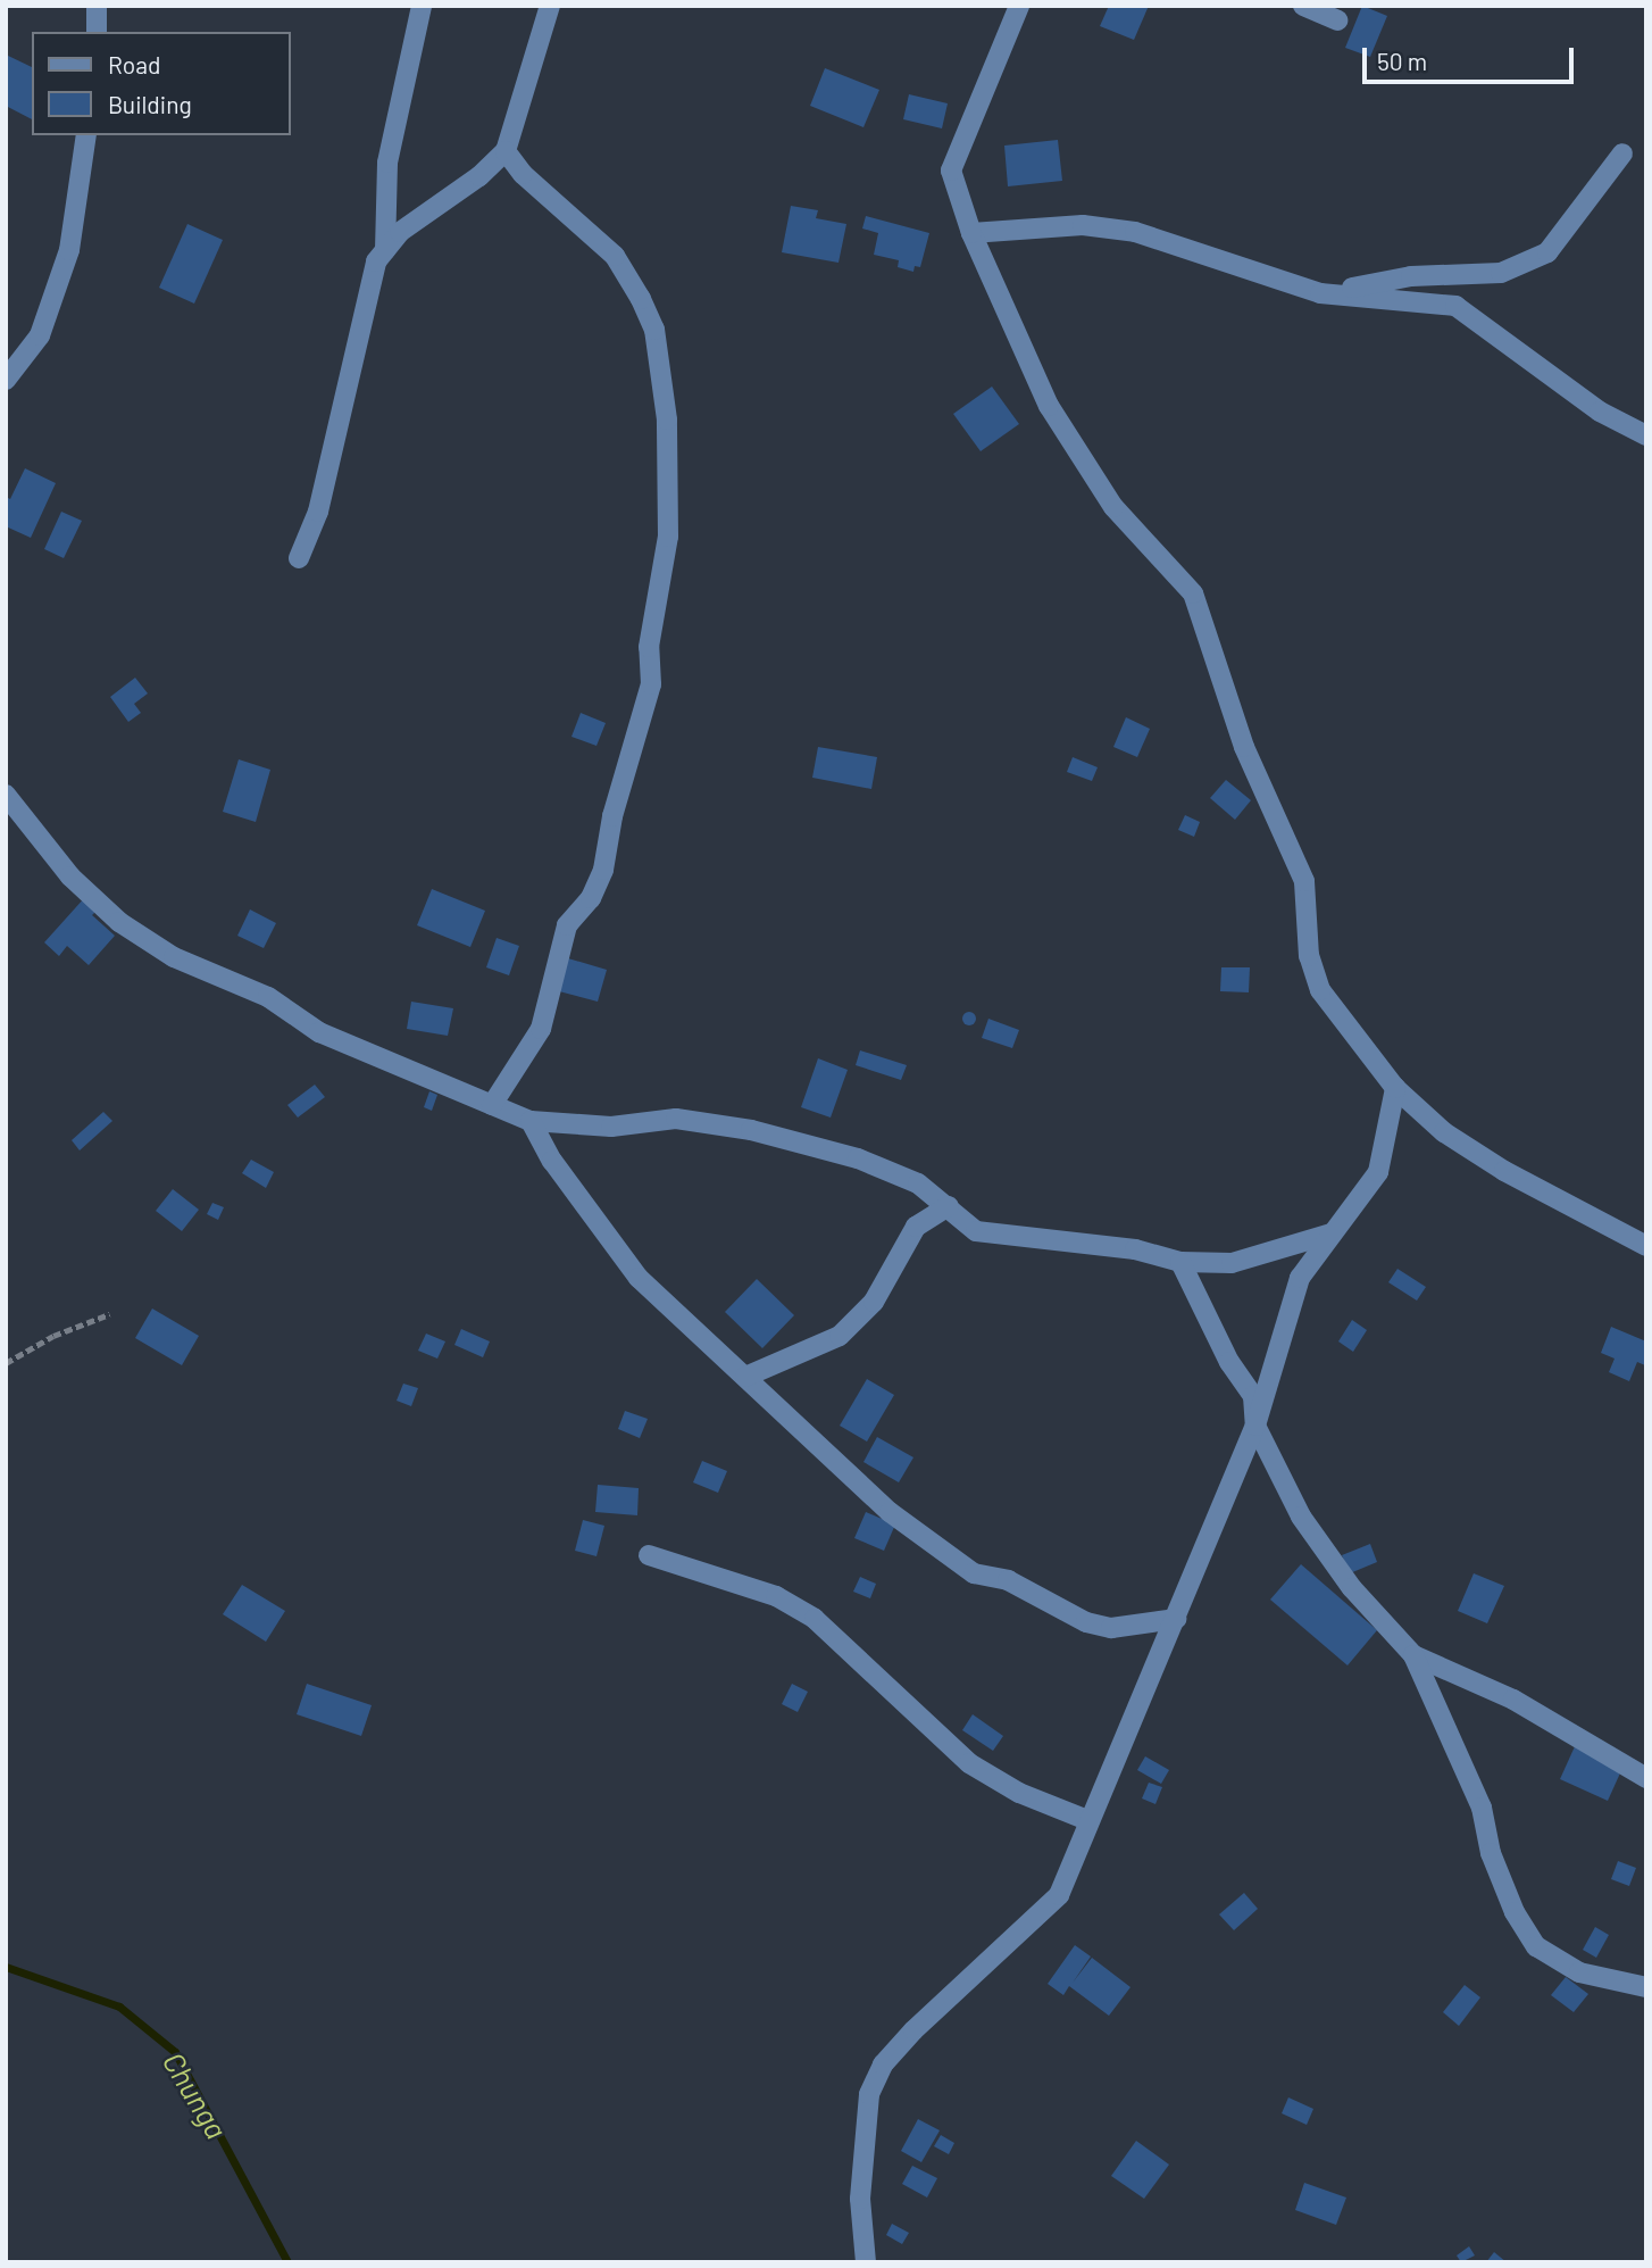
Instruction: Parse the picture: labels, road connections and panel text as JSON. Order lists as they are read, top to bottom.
{
  "water": ["Chunga"],
  "legend": ["Road", "Building"],
  "scale_bar": "50 m"
}
